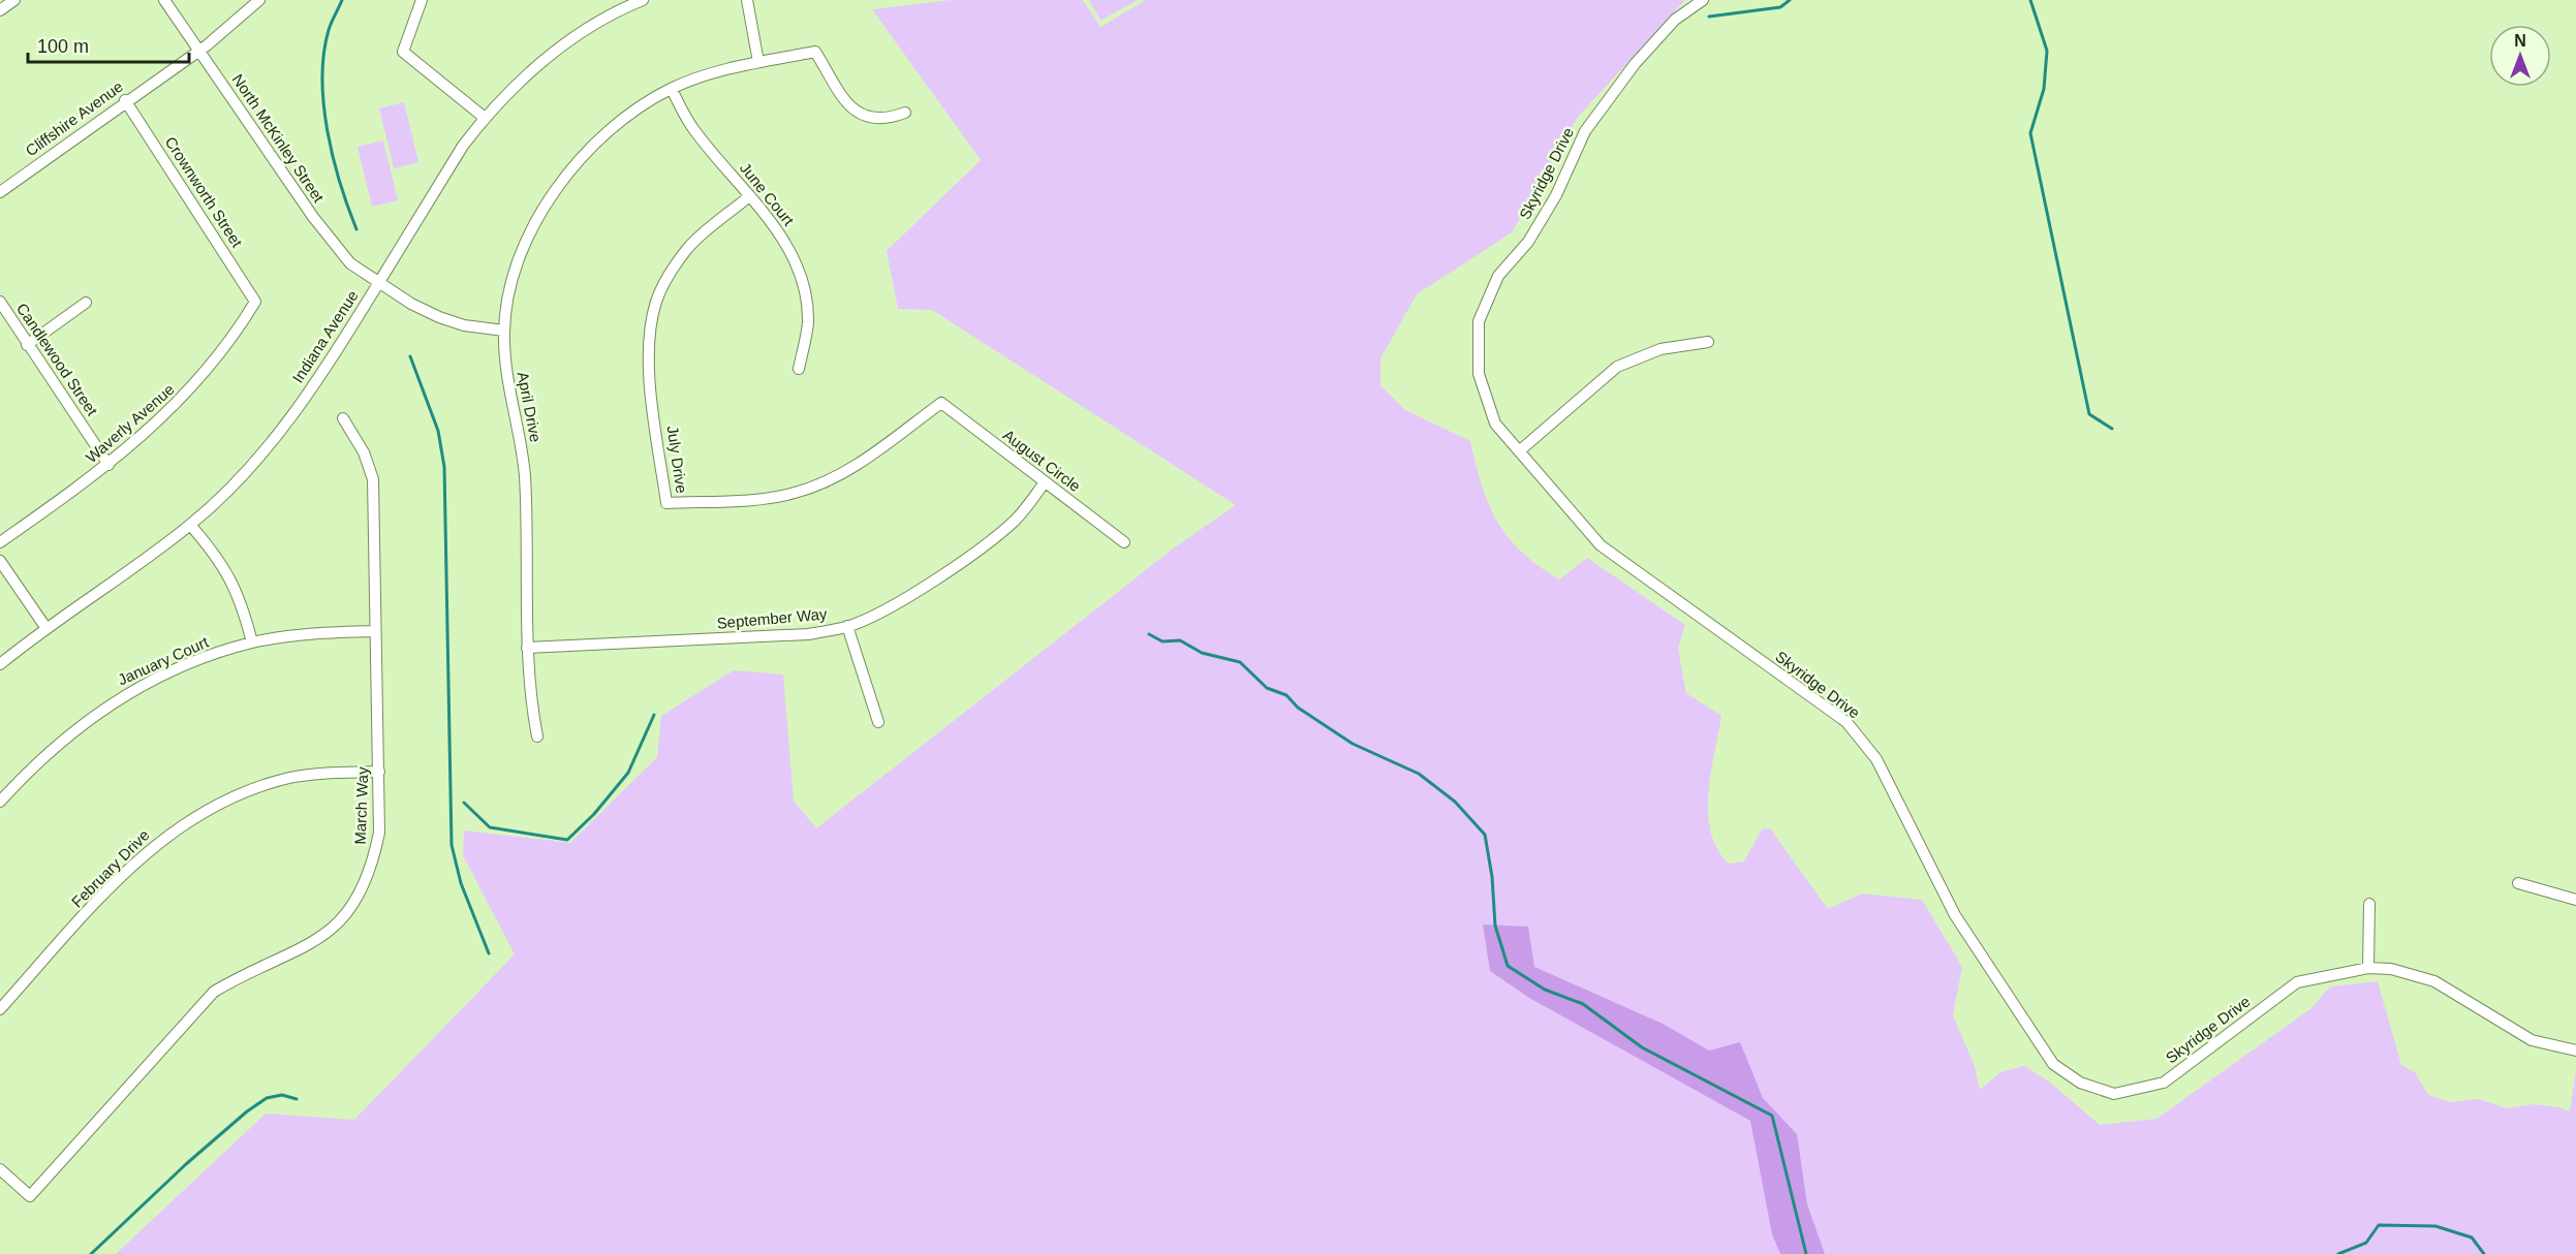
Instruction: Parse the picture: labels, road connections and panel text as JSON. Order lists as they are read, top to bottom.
{
  "streets": {
    "street": [
      "Cliffshire Avenue",
      "North McKinley Street",
      "Skyridge Drive",
      "Crownworth Street",
      "June Court",
      "Indiana Avenue",
      "Candlewood Street",
      "April Drive",
      "Waverly Avenue",
      "July Drive",
      "August Circle",
      "September Way",
      "January Court",
      "March Way",
      "February Drive"
    ]
  },
  "crossings": [
    ["Cliffshire Avenue", "North McKinley Street"],
    ["Cliffshire Avenue", "Crownworth Street"],
    ["North McKinley Street", "Indiana Avenue"],
    ["North McKinley Street", "April Drive"],
    ["Crownworth Street", "Waverly Avenue"],
    ["June Court", "April Drive"],
    ["June Court", "July Drive"],
    ["Candlewood Street", "Waverly Avenue"],
    ["April Drive", "September Way"],
    ["July Drive", "August Circle"],
    ["August Circle", "September Way"],
    ["January Court", "March Way"],
    ["March Way", "February Drive"]
  ],
  "scale_bar": "100 m",
  "north": "top"
}
